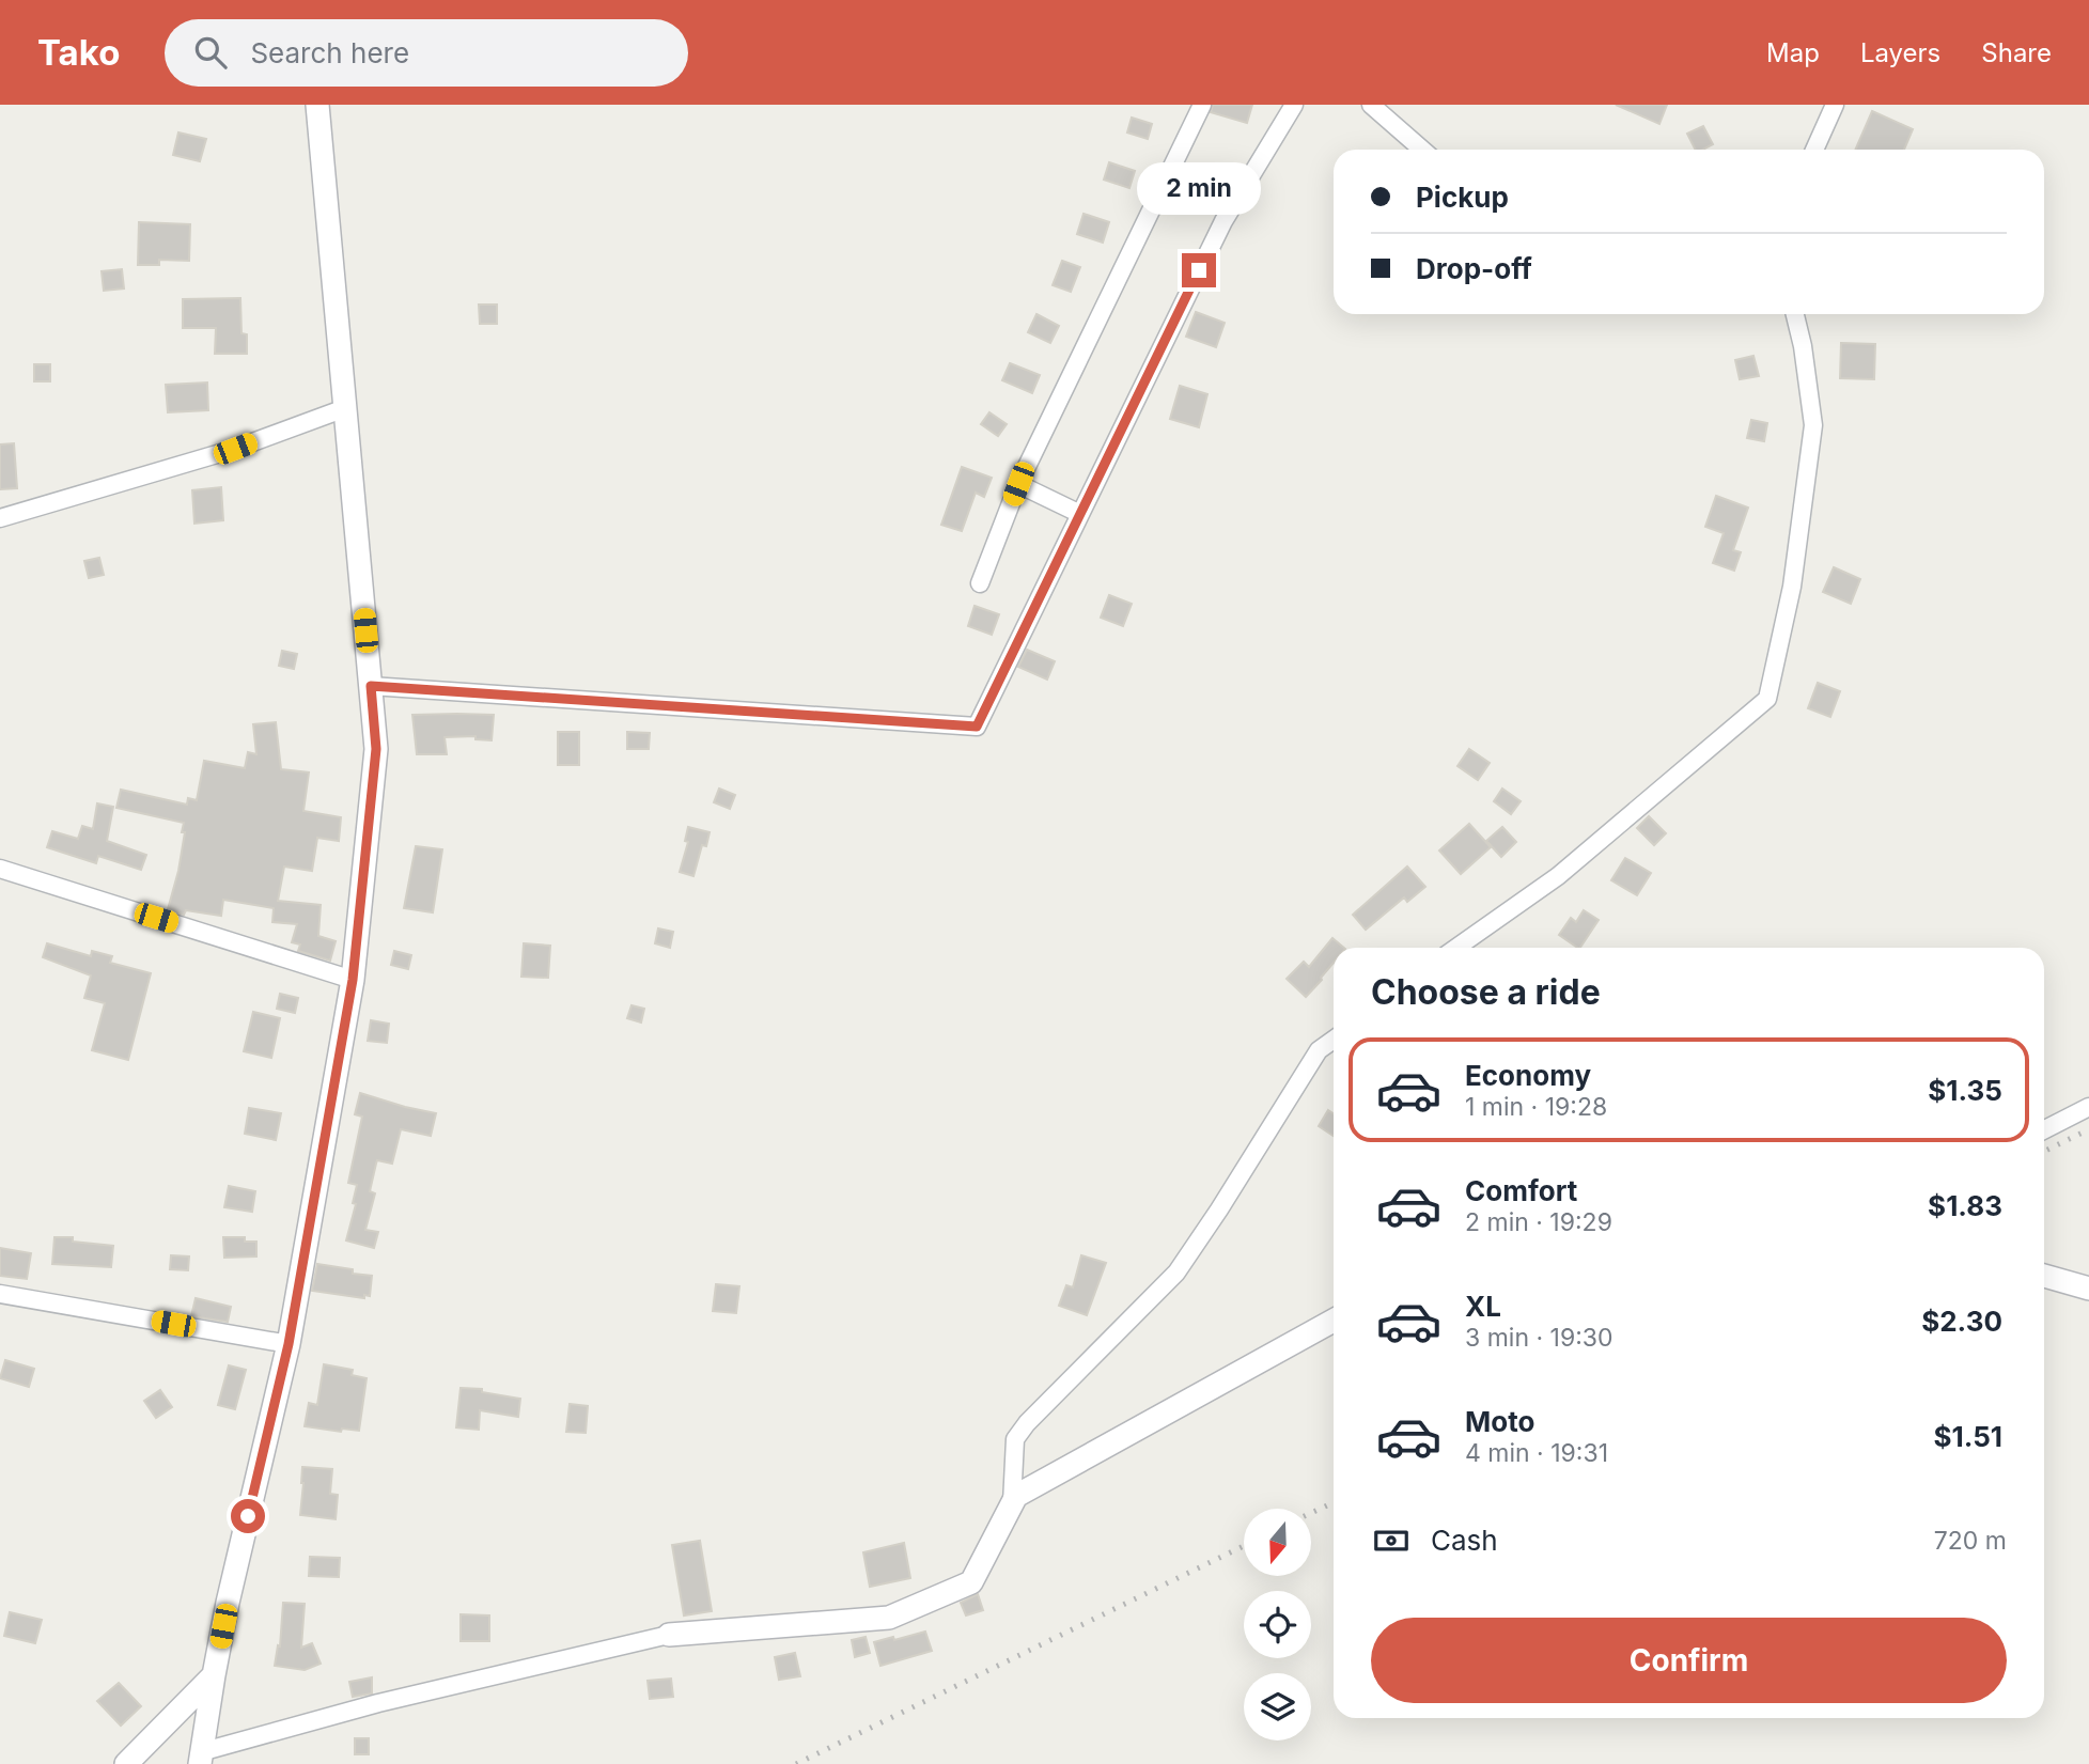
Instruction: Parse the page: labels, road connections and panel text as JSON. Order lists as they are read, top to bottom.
{
  "north": "bottom",
  "page": {
    "header": "Tako",
    "search": "Search here",
    "nav": ["Map", "Layers", "Share"],
    "banner": ["Pickup", "Drop-off"],
    "bubble": "2 min",
    "heading": "Choose a ride",
    "list": [
      {
        "name": "Economy",
        "note": "1 min · 19:28",
        "value": "$1.35"
      },
      {
        "name": "Comfort",
        "note": "2 min · 19:29",
        "value": "$1.83"
      },
      {
        "name": "XL",
        "note": "3 min · 19:30",
        "value": "$2.30"
      },
      {
        "name": "Moto",
        "note": "4 min · 19:31",
        "value": "$1.51"
      }
    ],
    "pay": ["Cash", "720 m"],
    "buttons": "Confirm"
  }
}
